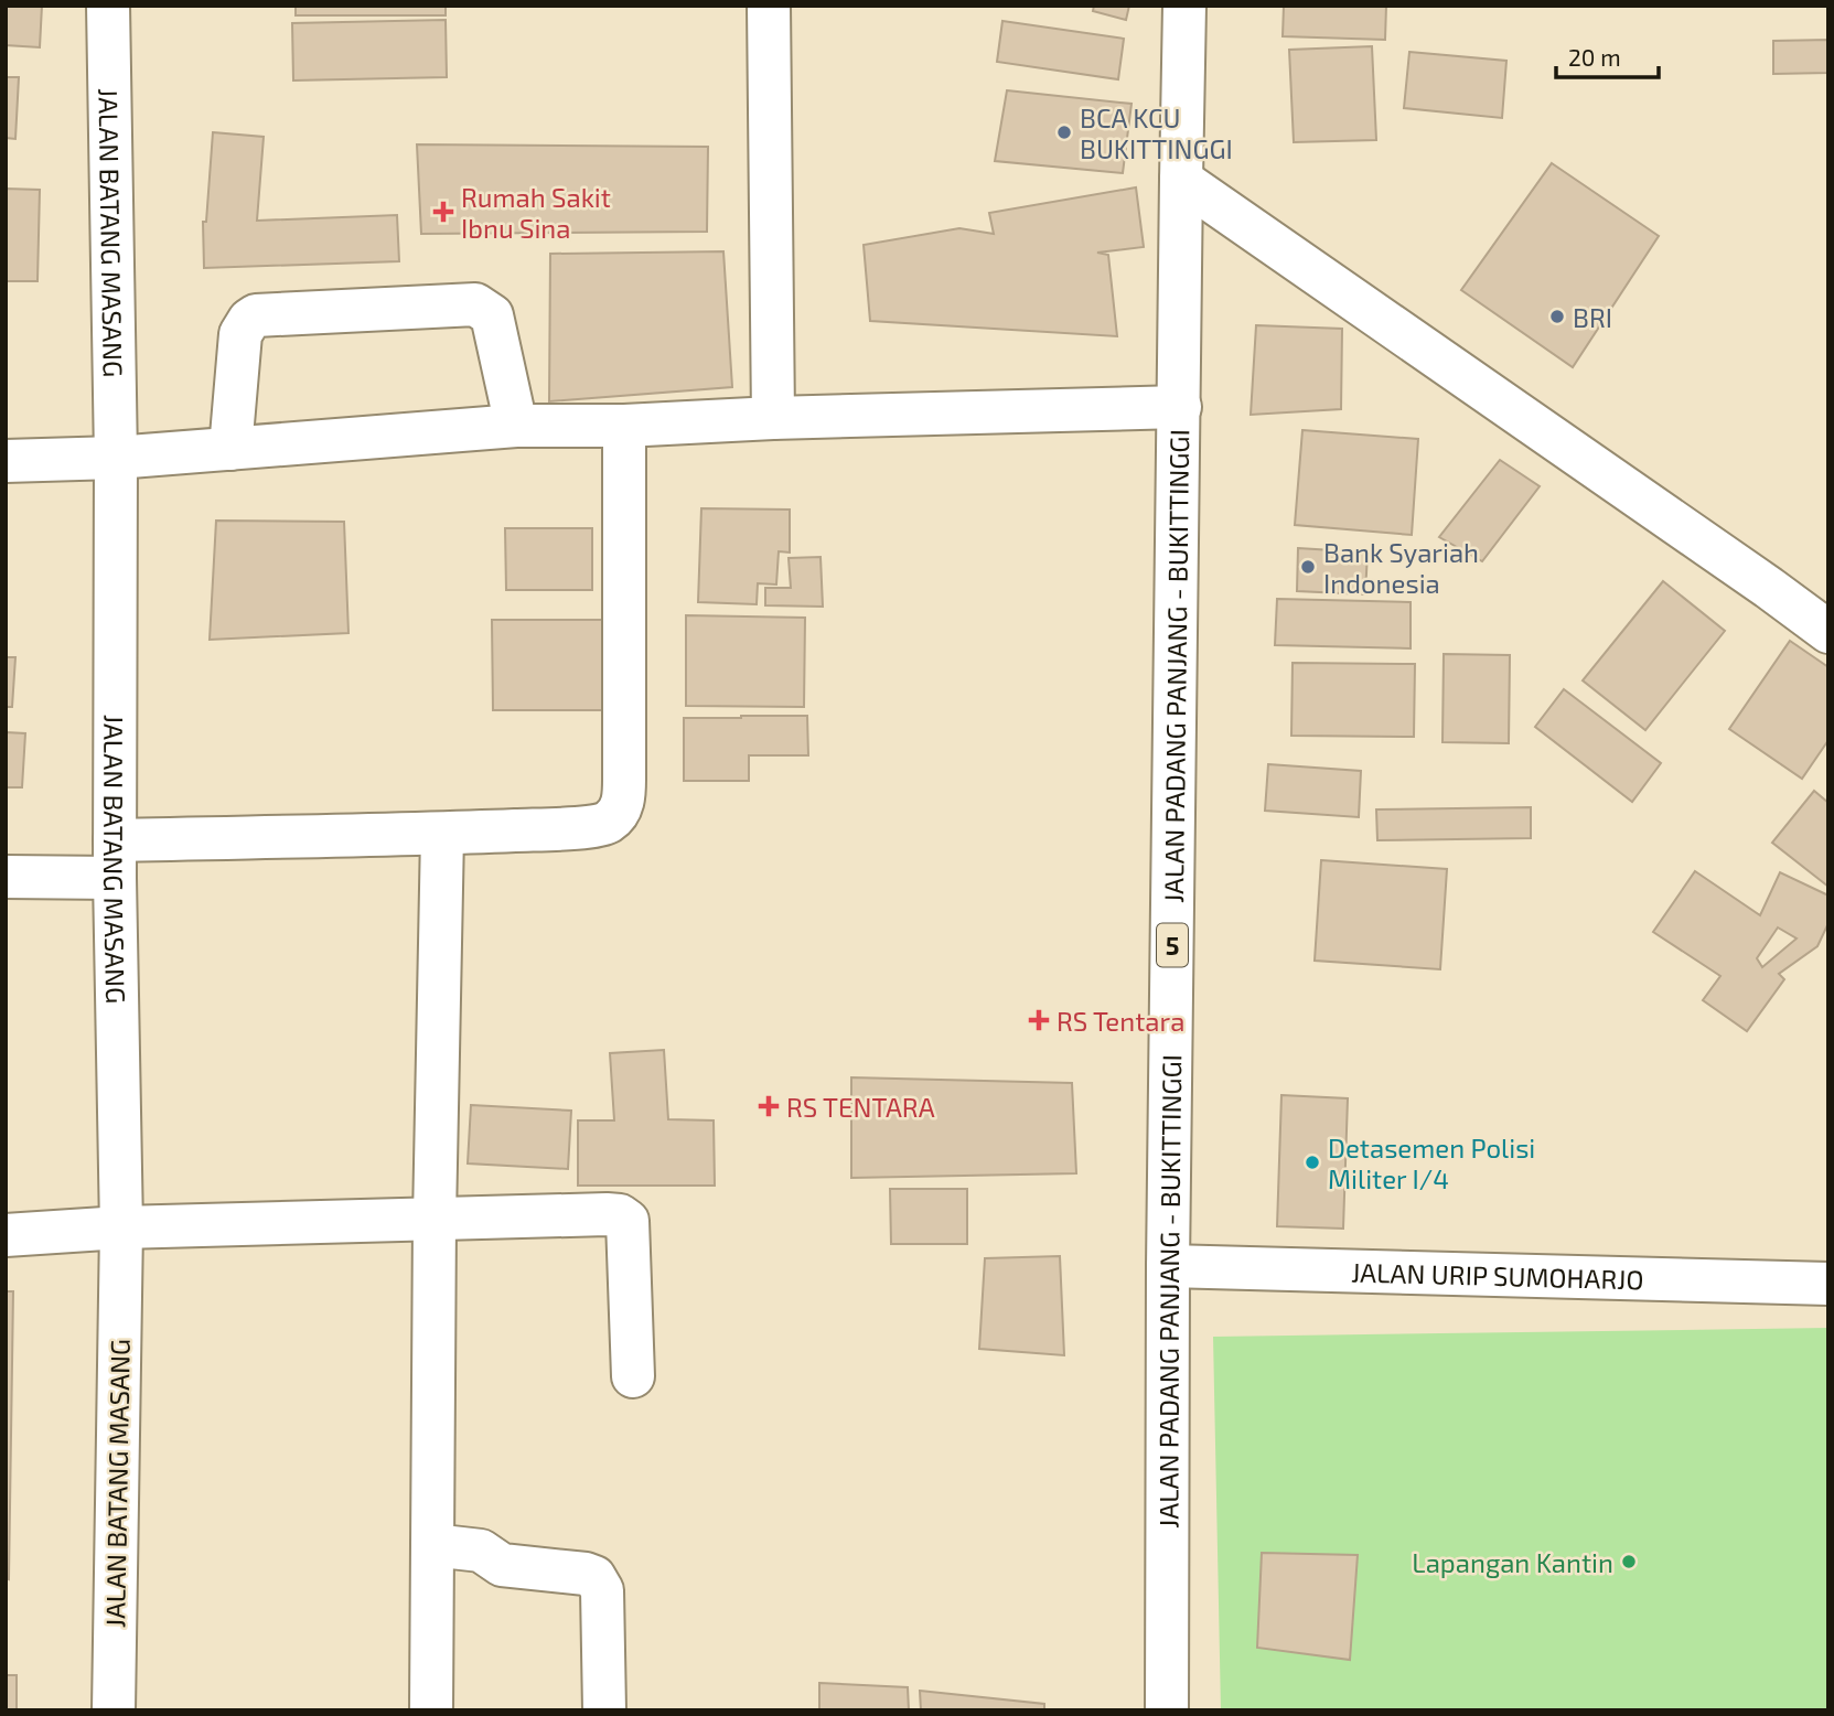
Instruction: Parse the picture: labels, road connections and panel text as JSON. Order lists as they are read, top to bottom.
{
  "streets": {
    "main road": [
      "JALAN BATANG MASANG",
      "JALAN PADANG PANJANG - BUKITTINGGI",
      "5",
      "JALAN URIP SUMOHARJO"
    ]
  },
  "crossings": [
    ["JALAN PADANG PANJANG - BUKITTINGGI", "JALAN URIP SUMOHARJO"]
  ],
  "places": {
    "other": [
      "BCA KCU BUKITTINGGI",
      "BRI",
      "Bank Syariah Indonesia",
      "Detasemen Polisi Militer I/4",
      "Lapangan Kantin"
    ],
    "health": ["Rumah Sakit Ibnu Sina", "RS Tentara", "RS TENTARA"]
  },
  "scale_bar": "20 m"
}
